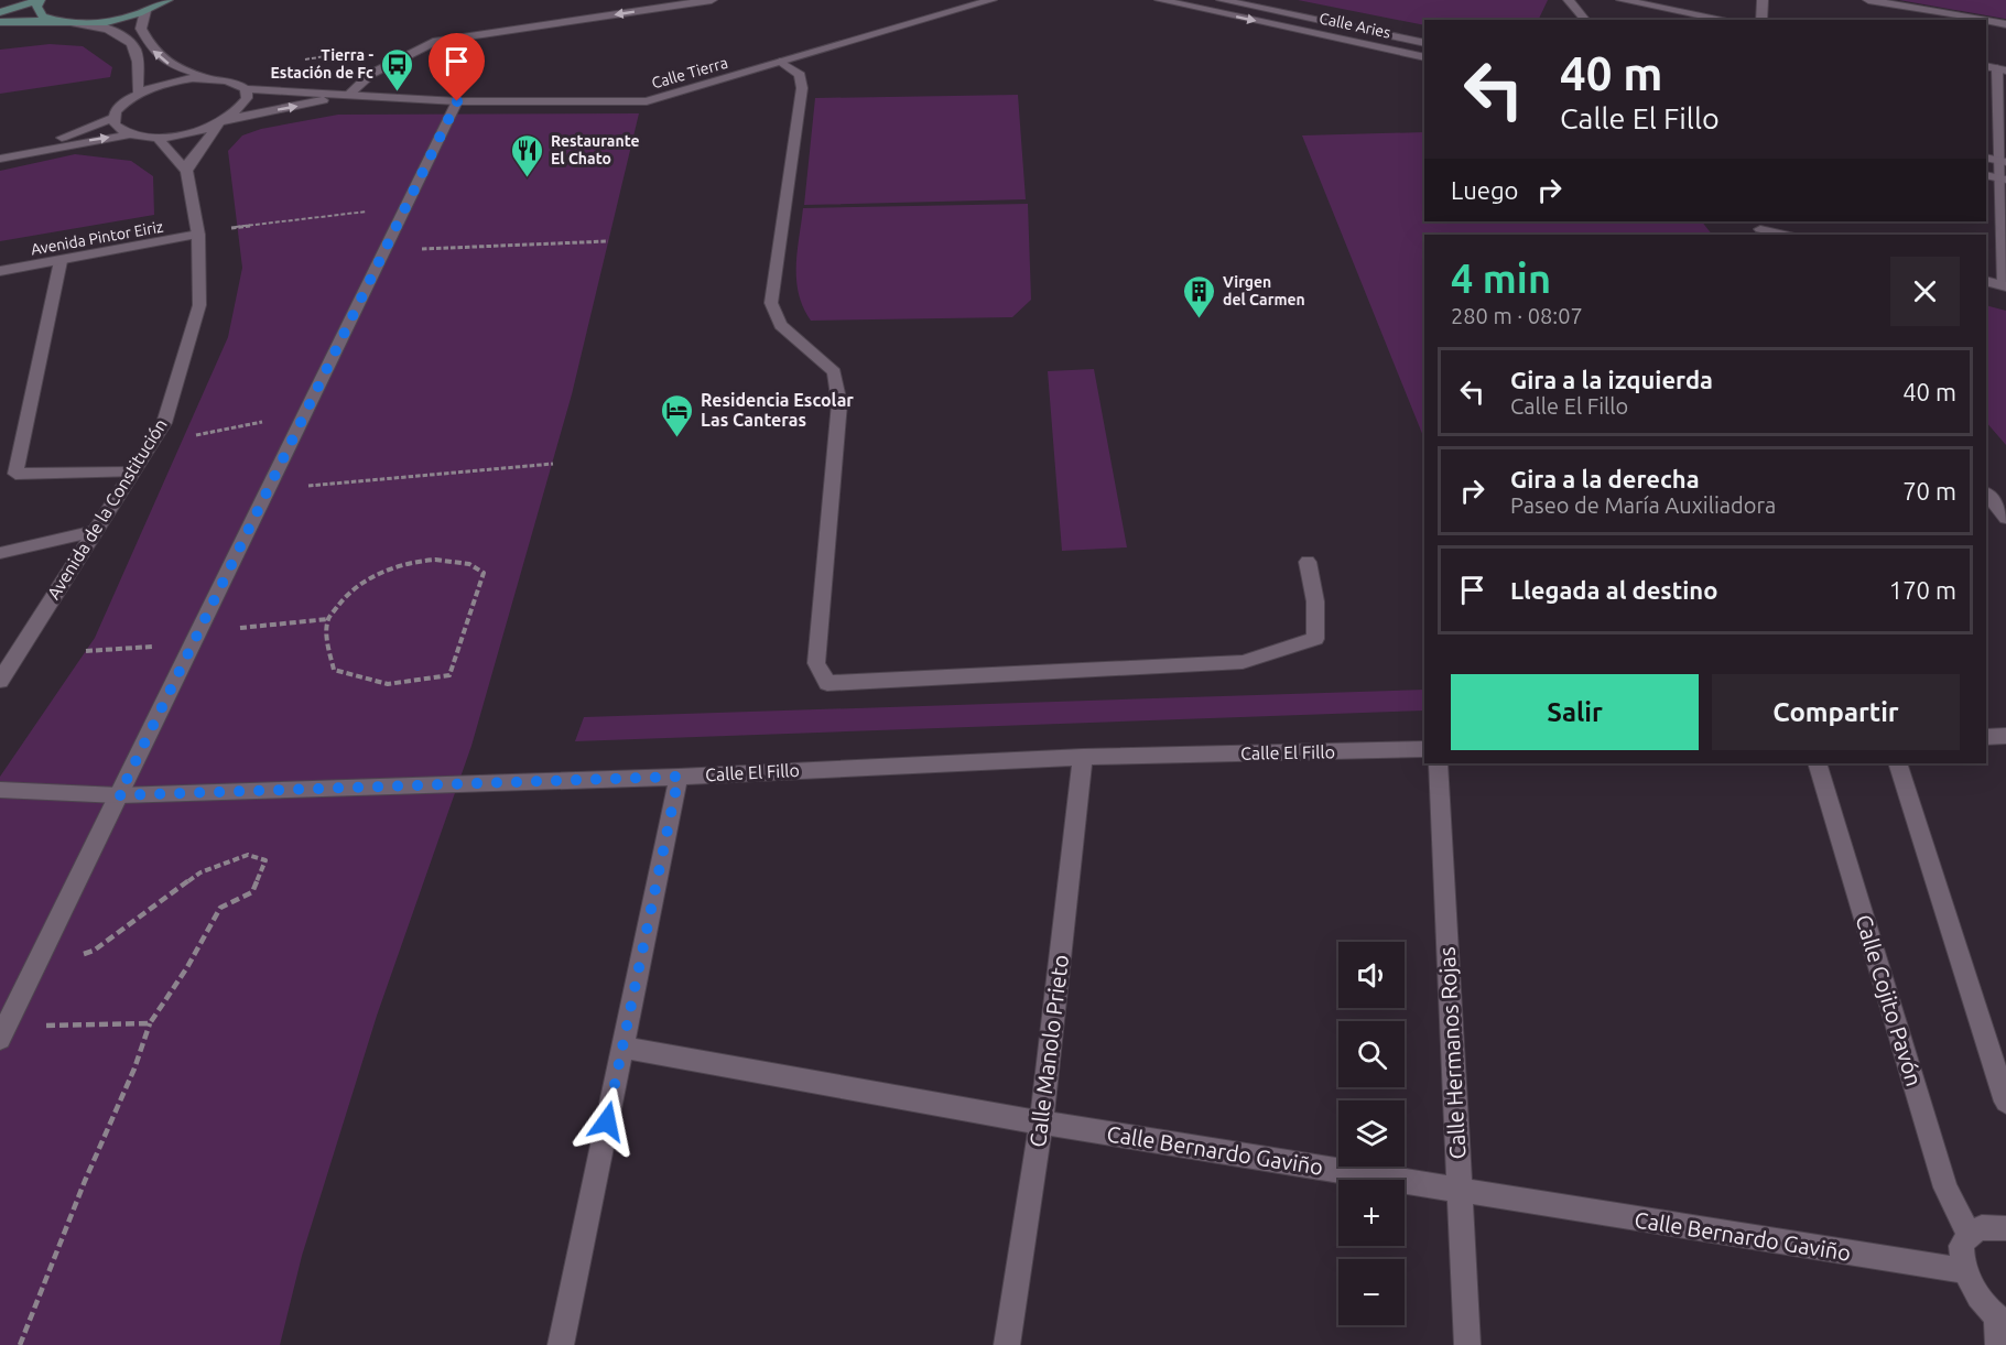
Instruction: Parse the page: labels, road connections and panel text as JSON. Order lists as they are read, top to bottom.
{
  "streets": {
    "street": [
      "Calle Aries",
      "Calle Tierra",
      "Avenida Pintor Eiriz",
      "Avenida de la Constitución",
      "Calle El Fillo",
      "Calle Cojito Pavón",
      "Calle Manolo Prieto",
      "Calle Hermanos Rojas",
      "Calle Bernardo Gaviño"
    ]
  },
  "crossings": [
    ["Avenida Pintor Eiriz", "Avenida de la Constitución"],
    ["Calle El Fillo", "Calle Manolo Prieto"],
    ["Calle Manolo Prieto", "Calle Bernardo Gaviño"],
    ["Calle Hermanos Rojas", "Calle Bernardo Gaviño"]
  ],
  "places": {
    "bus stop": ["Tierra - Estación de Fc"],
    "restaurant": ["Restaurante El Chato"],
    "building": ["Virgen del Carmen"],
    "hotel": ["Residencia Escolar Las Canteras"]
  },
  "page": {
    "turn": ["40 m", "Calle El Fillo"],
    "then": "Luego",
    "heading": ["4 min", "280 m · 08:07"],
    "list": [
      {
        "name": "Gira a la izquierda",
        "note": "Calle El Fillo",
        "value": "40 m"
      },
      {
        "name": "Gira a la derecha",
        "note": "Paseo de María Auxiliadora",
        "value": "70 m"
      },
      {
        "name": "Llegada al destino",
        "value": "170 m"
      }
    ],
    "buttons": ["Salir", "Compartir"],
    "map_buttons": ["+", "−"]
  }
}
